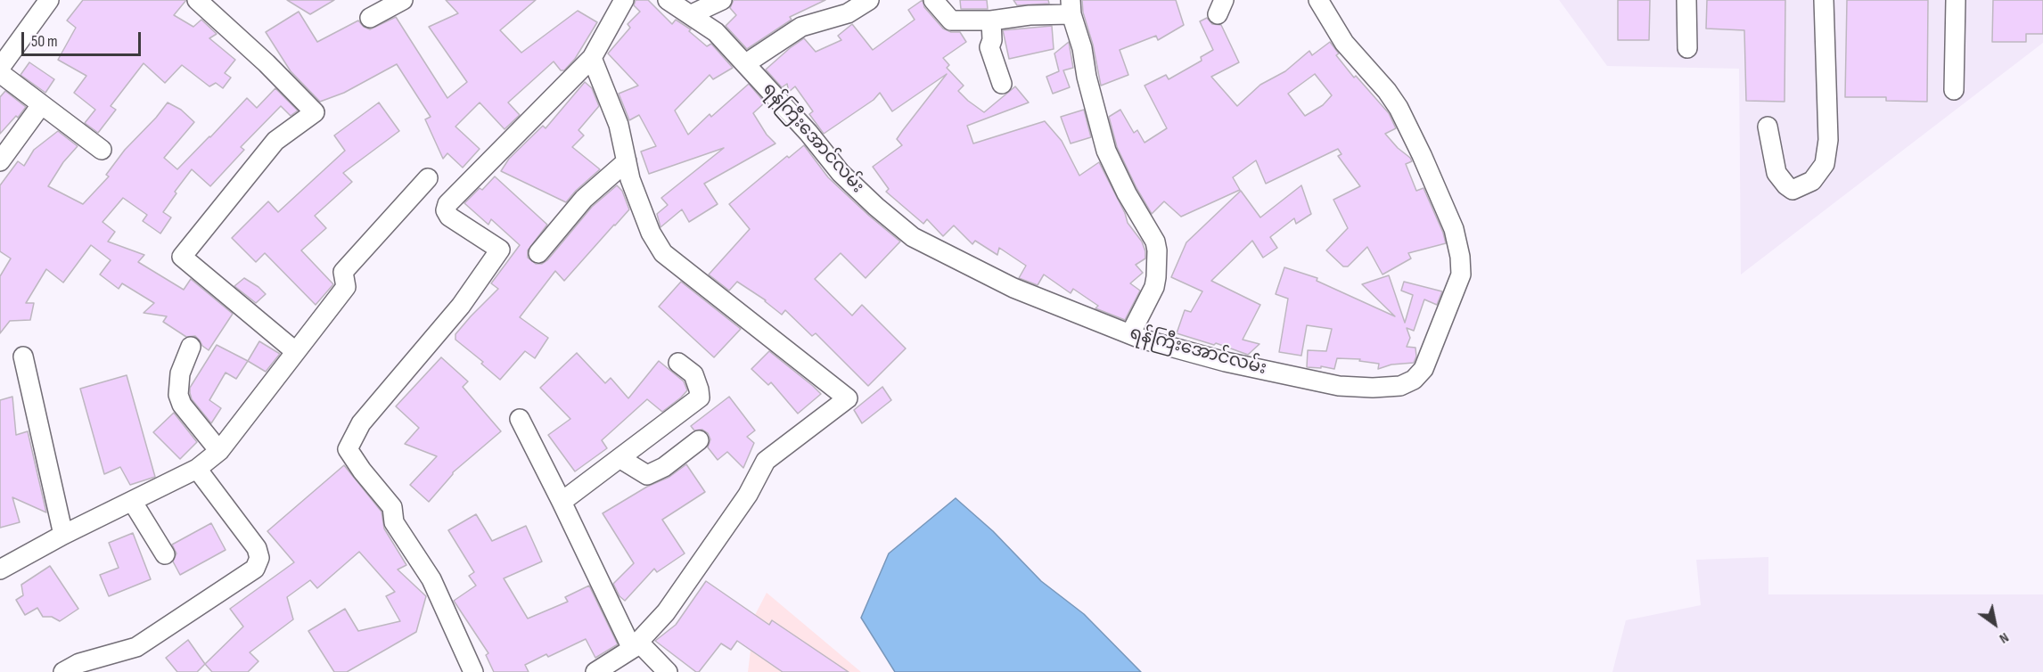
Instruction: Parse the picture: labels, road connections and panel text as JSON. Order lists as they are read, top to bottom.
{
  "streets": {
    "street": ["ရန်ကြီးအောင်လမ်း"]
  },
  "scale_bar": "50 m",
  "north": "bottom right"
}
